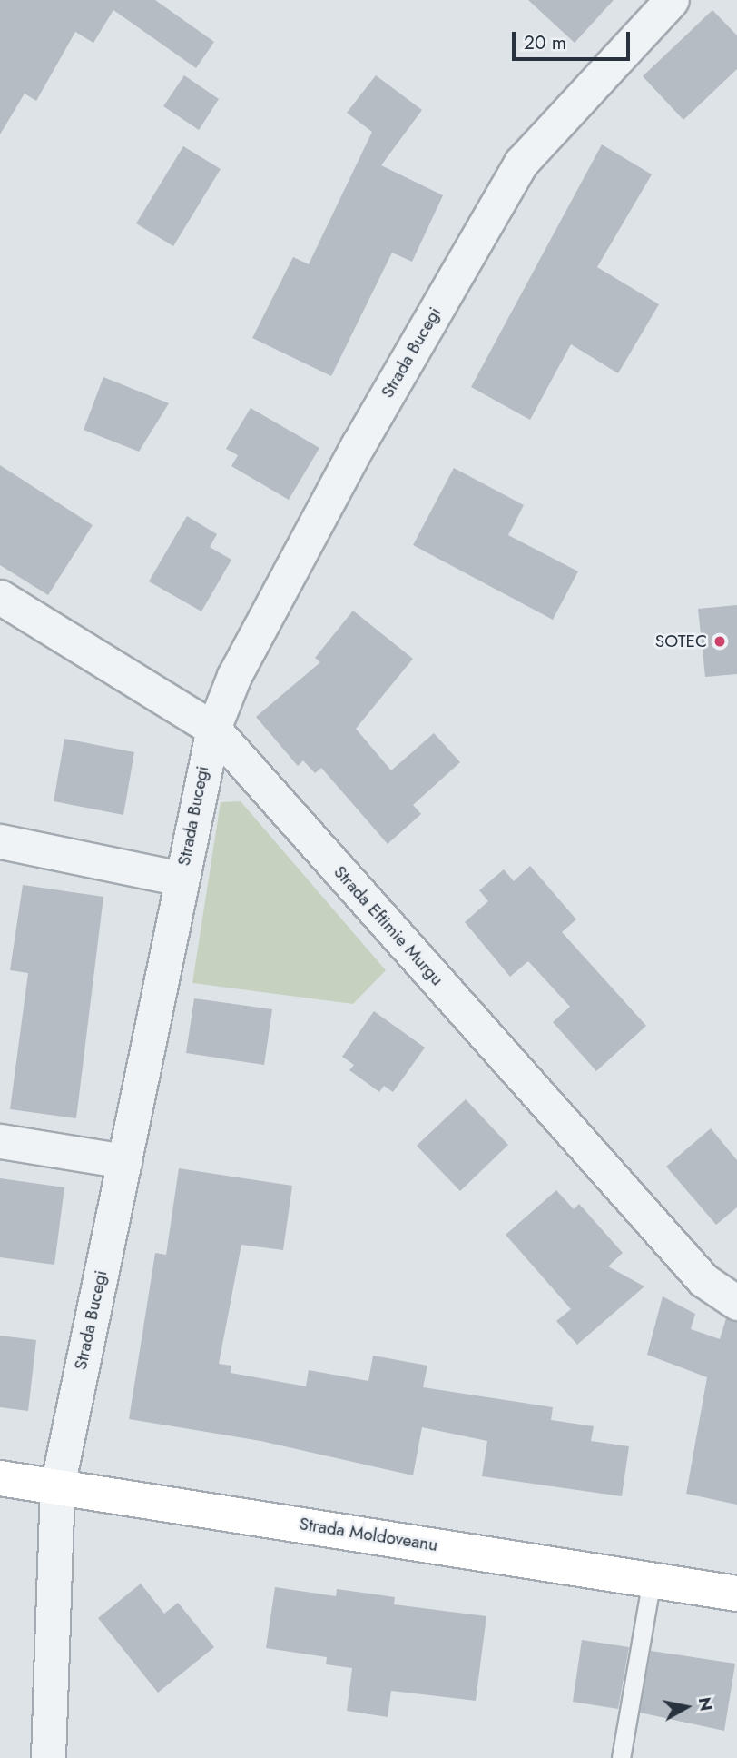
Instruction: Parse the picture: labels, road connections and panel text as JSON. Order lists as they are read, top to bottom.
{
  "streets": {
    "main road": ["Strada Moldoveanu"],
    "street": ["Strada Bucegi", "Strada Eftimie Murgu"]
  },
  "crossings": [
    ["Strada Bucegi", "Strada Eftimie Murgu"],
    ["Strada Bucegi", "Strada Moldoveanu"]
  ],
  "places": ["SOTEC"],
  "scale_bar": "20 m",
  "north": "right"
}
